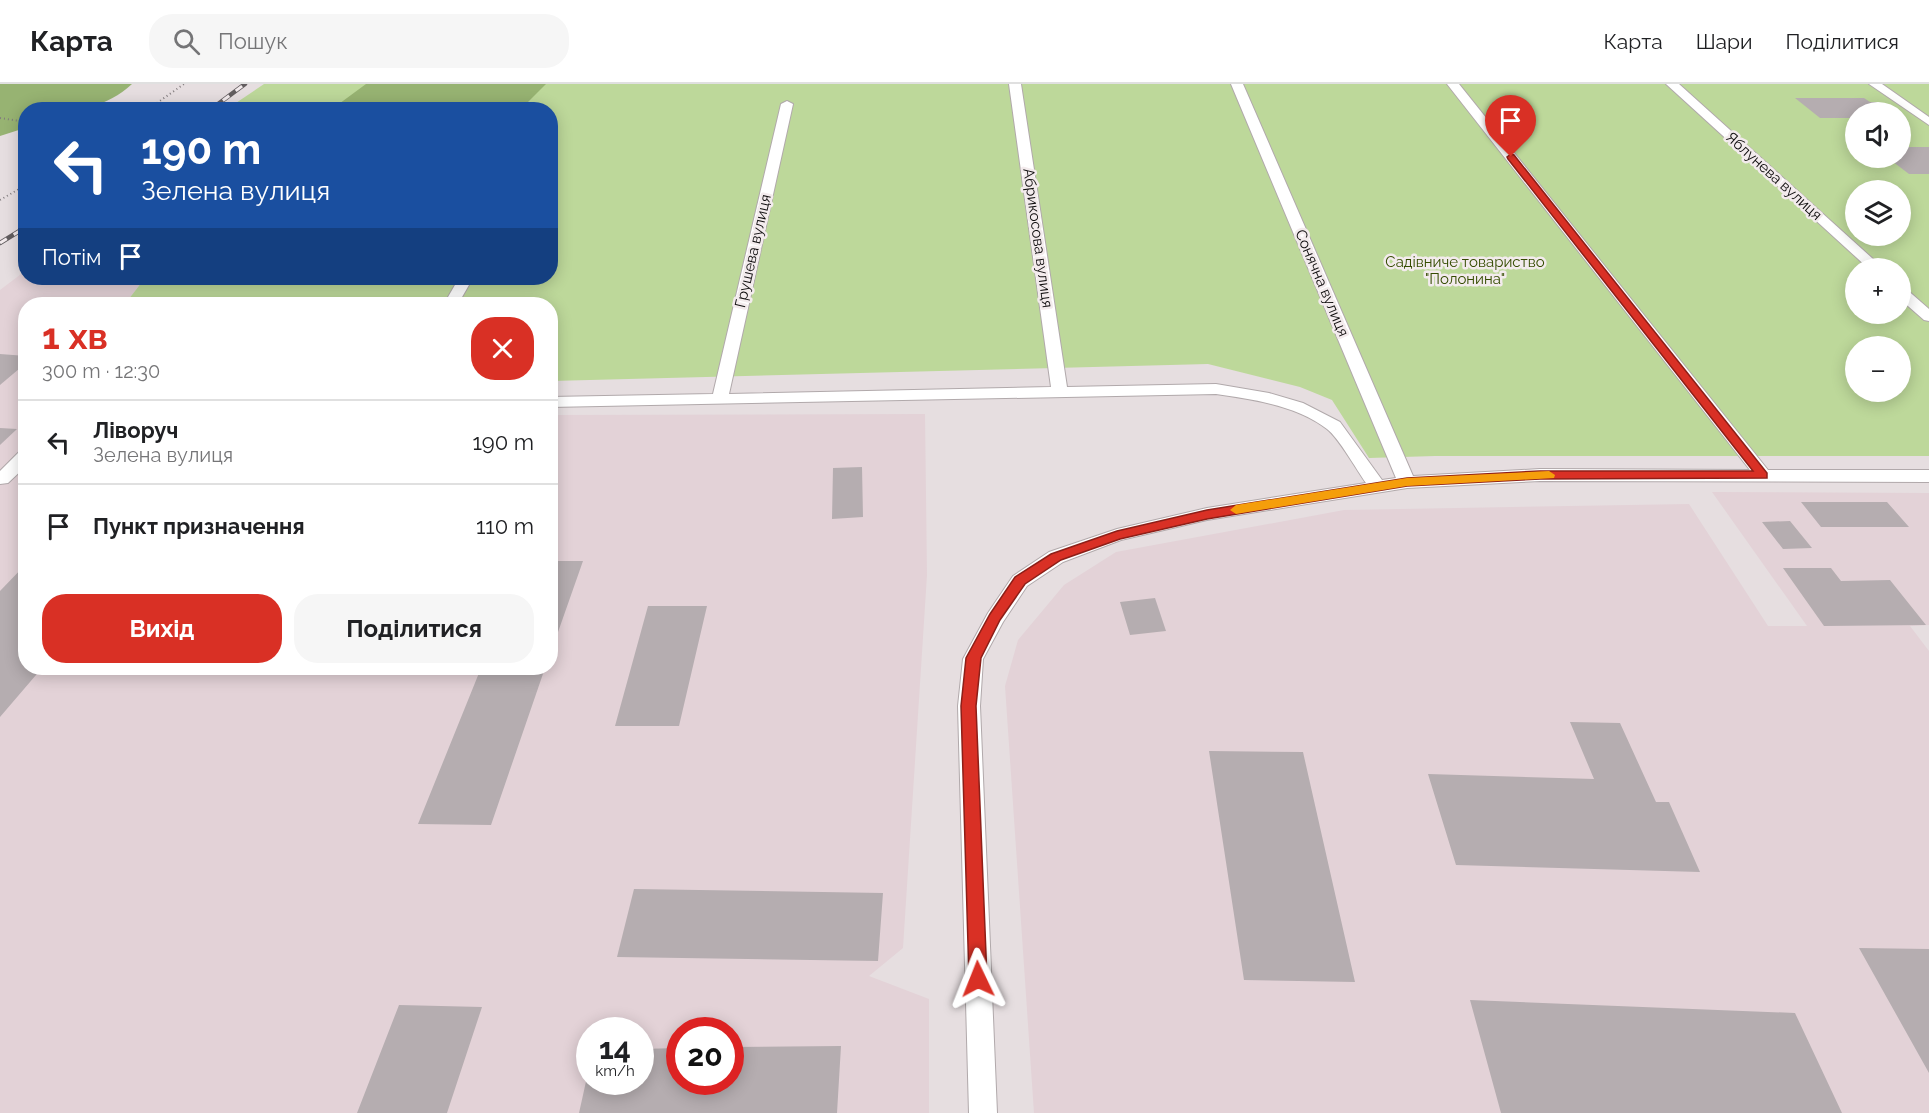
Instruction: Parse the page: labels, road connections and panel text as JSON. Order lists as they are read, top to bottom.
{
  "streets": {
    "lane": [
      "Яблунева вулиця",
      "Абрикосова вулиця",
      "Грушева вулиця",
      "Сонячна вулиця"
    ]
  },
  "parks": ["Садівниче товариство \"Полонина\""],
  "page": {
    "header": "Карта",
    "search": "Пошук",
    "nav": ["Карта", "Шари", "Поділитися"],
    "map_buttons": ["+", "−"],
    "turn": ["190 m", "Зелена вулиця"],
    "then": "Потім",
    "heading": ["1 хв", "300 m · 12:30"],
    "list": [
      {
        "name": "Ліворуч",
        "note": "Зелена вулиця",
        "value": "190 m"
      },
      {
        "name": "Пункт призначення",
        "value": "110 m"
      }
    ],
    "buttons": ["Вихід", "Поділитися"],
    "speed": "14 km/h",
    "limit": "20"
  }
}
